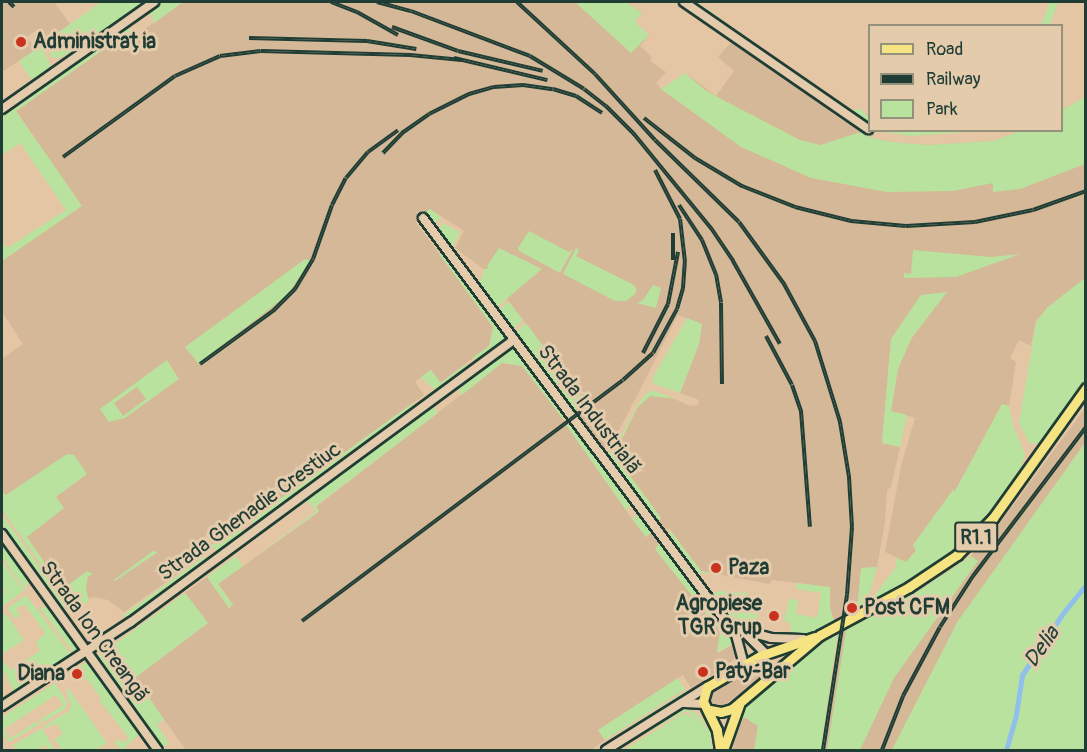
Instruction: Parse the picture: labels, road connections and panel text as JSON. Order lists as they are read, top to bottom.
{
  "streets": {
    "main road": ["R1.1"],
    "street": ["Strada Industrială", "Strada Ghenadie Crestiuc", "Strada Ion Creangă"]
  },
  "crossings": [
    ["Strada Industrială", "Strada Ghenadie Crestiuc"],
    ["Strada Industrială", "R1.1"],
    ["Strada Ghenadie Crestiuc", "Strada Ion Creangă"]
  ],
  "water": ["Delia"],
  "places": [
    "Administrația",
    "Paza",
    "Post CFM",
    "Agropiese TGR Grup",
    "Paty-Bar",
    "Diana"
  ],
  "legend": ["Road", "Railway", "Park"]
}
